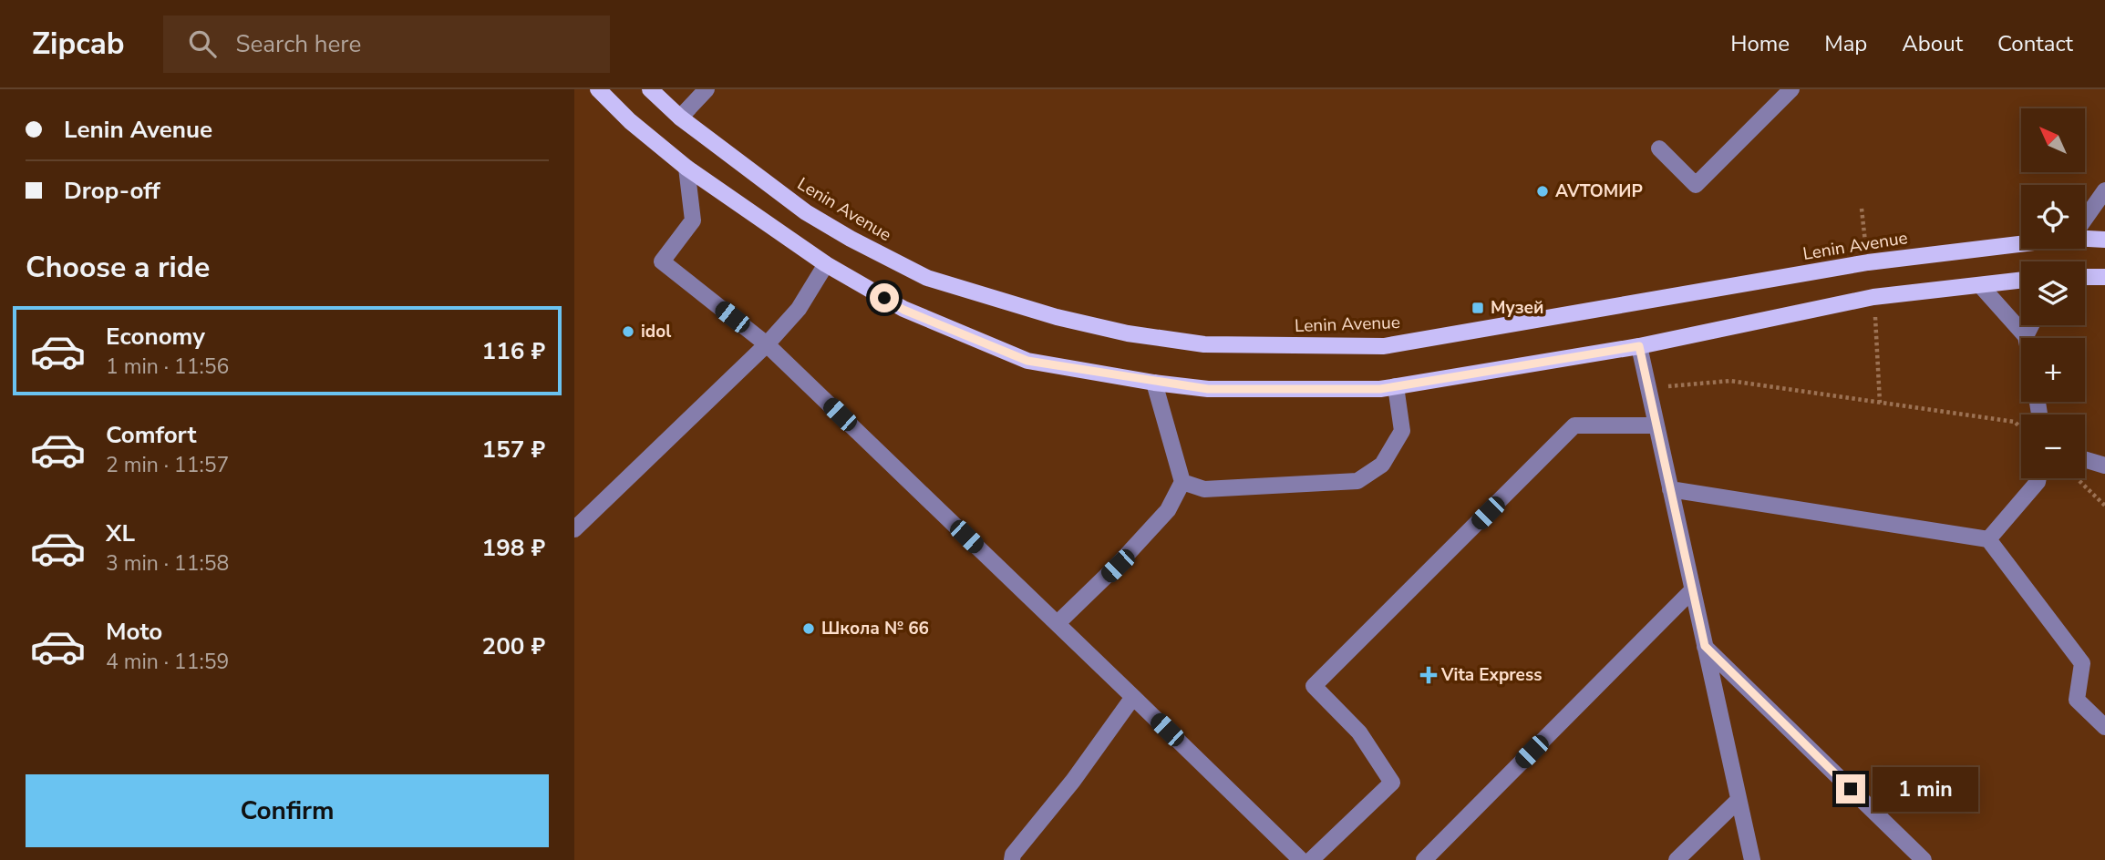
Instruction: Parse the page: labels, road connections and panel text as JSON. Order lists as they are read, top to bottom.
{
  "streets": {
    "main road": ["Lenin Avenue"]
  },
  "places": {
    "other": ["AVTOМИР", "idol", "Школа № 66"],
    "transit": ["Музей"],
    "health": ["Vita Express"]
  },
  "north": "top left",
  "page": {
    "header": "Zipcab",
    "search": "Search here",
    "nav": [
      "Home",
      "Map",
      "About",
      "Contact"
    ],
    "banner": ["Lenin Avenue", "Drop-off"],
    "map_buttons": ["+", "−"],
    "heading": "Choose a ride",
    "list": [
      {
        "name": "Economy",
        "note": "1 min · 11:56",
        "value": "116 ₽"
      },
      {
        "name": "Comfort",
        "note": "2 min · 11:57",
        "value": "157 ₽"
      },
      {
        "name": "XL",
        "note": "3 min · 11:58",
        "value": "198 ₽"
      },
      {
        "name": "Moto",
        "note": "4 min · 11:59",
        "value": "200 ₽"
      }
    ],
    "buttons": "Confirm",
    "bubble": "1 min"
  }
}
